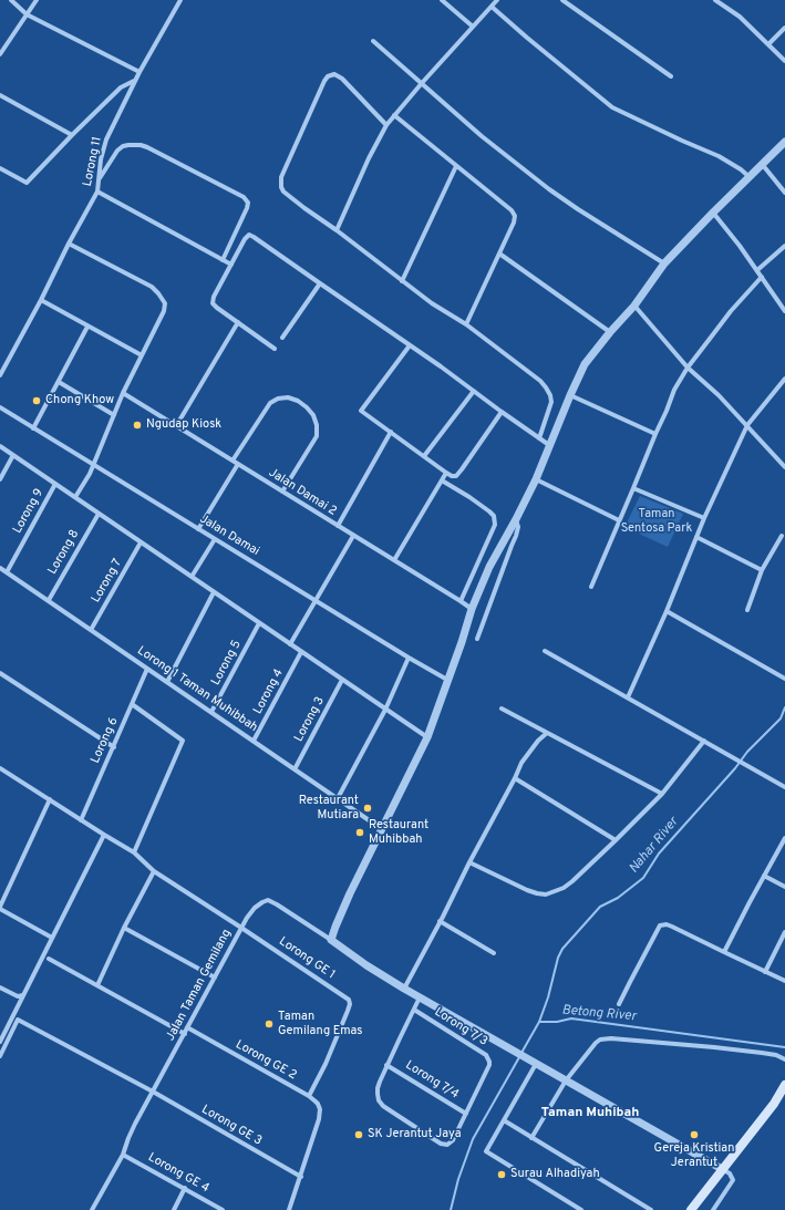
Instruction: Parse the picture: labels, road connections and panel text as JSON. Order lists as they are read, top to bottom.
{
  "streets": {
    "street": [
      "Lorong 11",
      "Jalan Damai 2",
      "Lorong 9",
      "Jalan Damai",
      "Lorong 8",
      "Lorong 7",
      "Lorong 5",
      "Lorong 1 Taman Muhibbah",
      "Lorong 4",
      "Lorong 3",
      "Lorong 6",
      "Lorong GE 1",
      "Jalan Taman Gemilang",
      "Lorong 7/3",
      "Lorong GE 2",
      "Lorong 7/4",
      "Lorong GE 3",
      "Lorong GE 4"
    ]
  },
  "crossings": [
    ["Lorong 9", "Lorong 1 Taman Muhibbah"],
    ["Lorong 8", "Lorong 1 Taman Muhibbah"],
    ["Lorong 7", "Lorong 1 Taman Muhibbah"],
    ["Lorong 5", "Lorong 1 Taman Muhibbah"],
    ["Lorong 1 Taman Muhibbah", "Lorong 4"],
    ["Lorong 1 Taman Muhibbah", "Lorong 3"],
    ["Lorong 1 Taman Muhibbah", "Lorong 6"],
    ["Lorong GE 1", "Jalan Taman Gemilang"],
    ["Lorong GE 1", "Lorong GE 2"],
    ["Jalan Taman Gemilang", "Lorong GE 2"],
    ["Jalan Taman Gemilang", "Lorong GE 3"],
    ["Jalan Taman Gemilang", "Lorong GE 4"],
    ["Lorong 7/3", "Lorong 7/4"],
    ["Lorong GE 2", "Lorong GE 3"]
  ],
  "districts": ["Taman Muhibah"],
  "water": ["Nahar River", "Betong River"],
  "parks": ["Taman Sentosa Park"],
  "places": [
    "Chong Khow",
    "Ngudap Kiosk",
    "Restaurant Mutiara",
    "Restaurant Muhibbah",
    "Taman Gemilang Emas",
    "SK Jerantut Jaya",
    "Gereja Kristian Jerantut",
    "Surau Alhadiyah"
  ]
}
